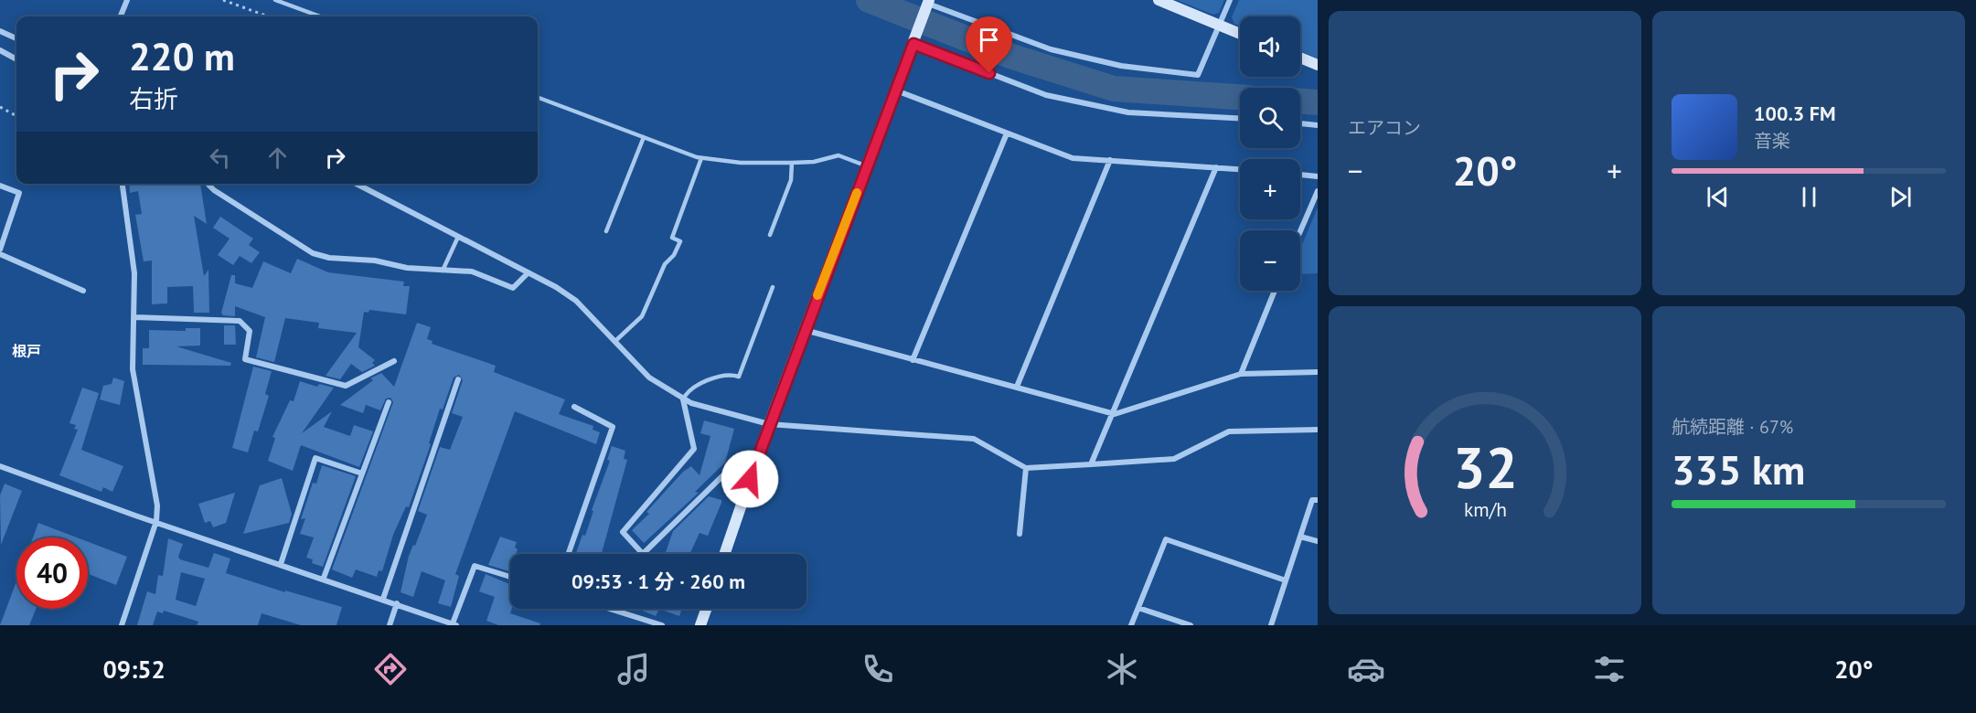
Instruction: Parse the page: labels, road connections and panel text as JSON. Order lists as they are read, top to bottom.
{
  "districts": ["根戸"],
  "page": {
    "tile": [
      "エアコン",
      ["航続距離 · 67%", "335 km"]
    ],
    "map_buttons": ["+", "−"],
    "turn": ["220 m", "右折"],
    "song": ["100.3 FM", "音楽"],
    "heat": ["−", "20°", "+"],
    "limit": "40",
    "trip": "09:53 · 1 分 · 260 m",
    "tabs": ["09:52", "20°"],
    "gauge": ["32", "km/h"]
  }
}
